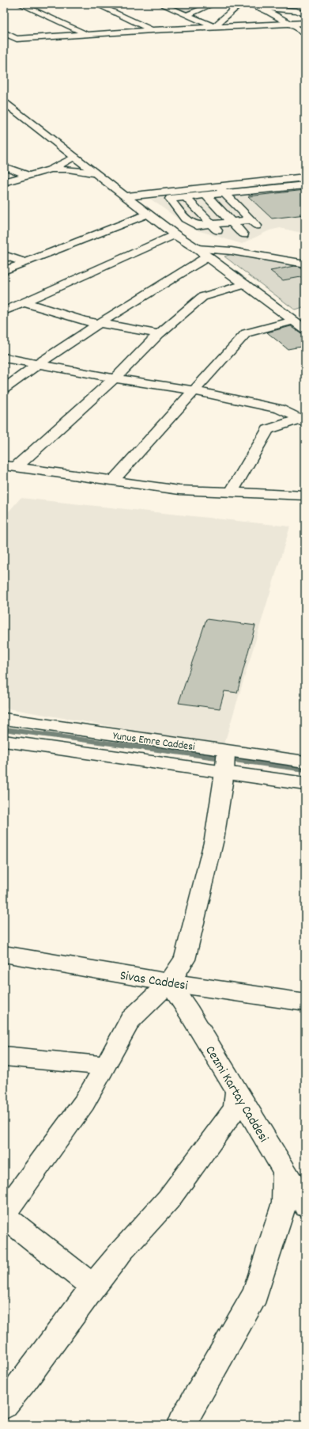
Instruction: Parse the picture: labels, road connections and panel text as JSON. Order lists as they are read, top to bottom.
{
  "streets": {
    "street": ["Yunus Emre Caddesi", "Sivas Caddesi", "Cezmi Kartay Caddesi"]
  },
  "crossings": [
    ["Sivas Caddesi", "Cezmi Kartay Caddesi"]
  ]
}
